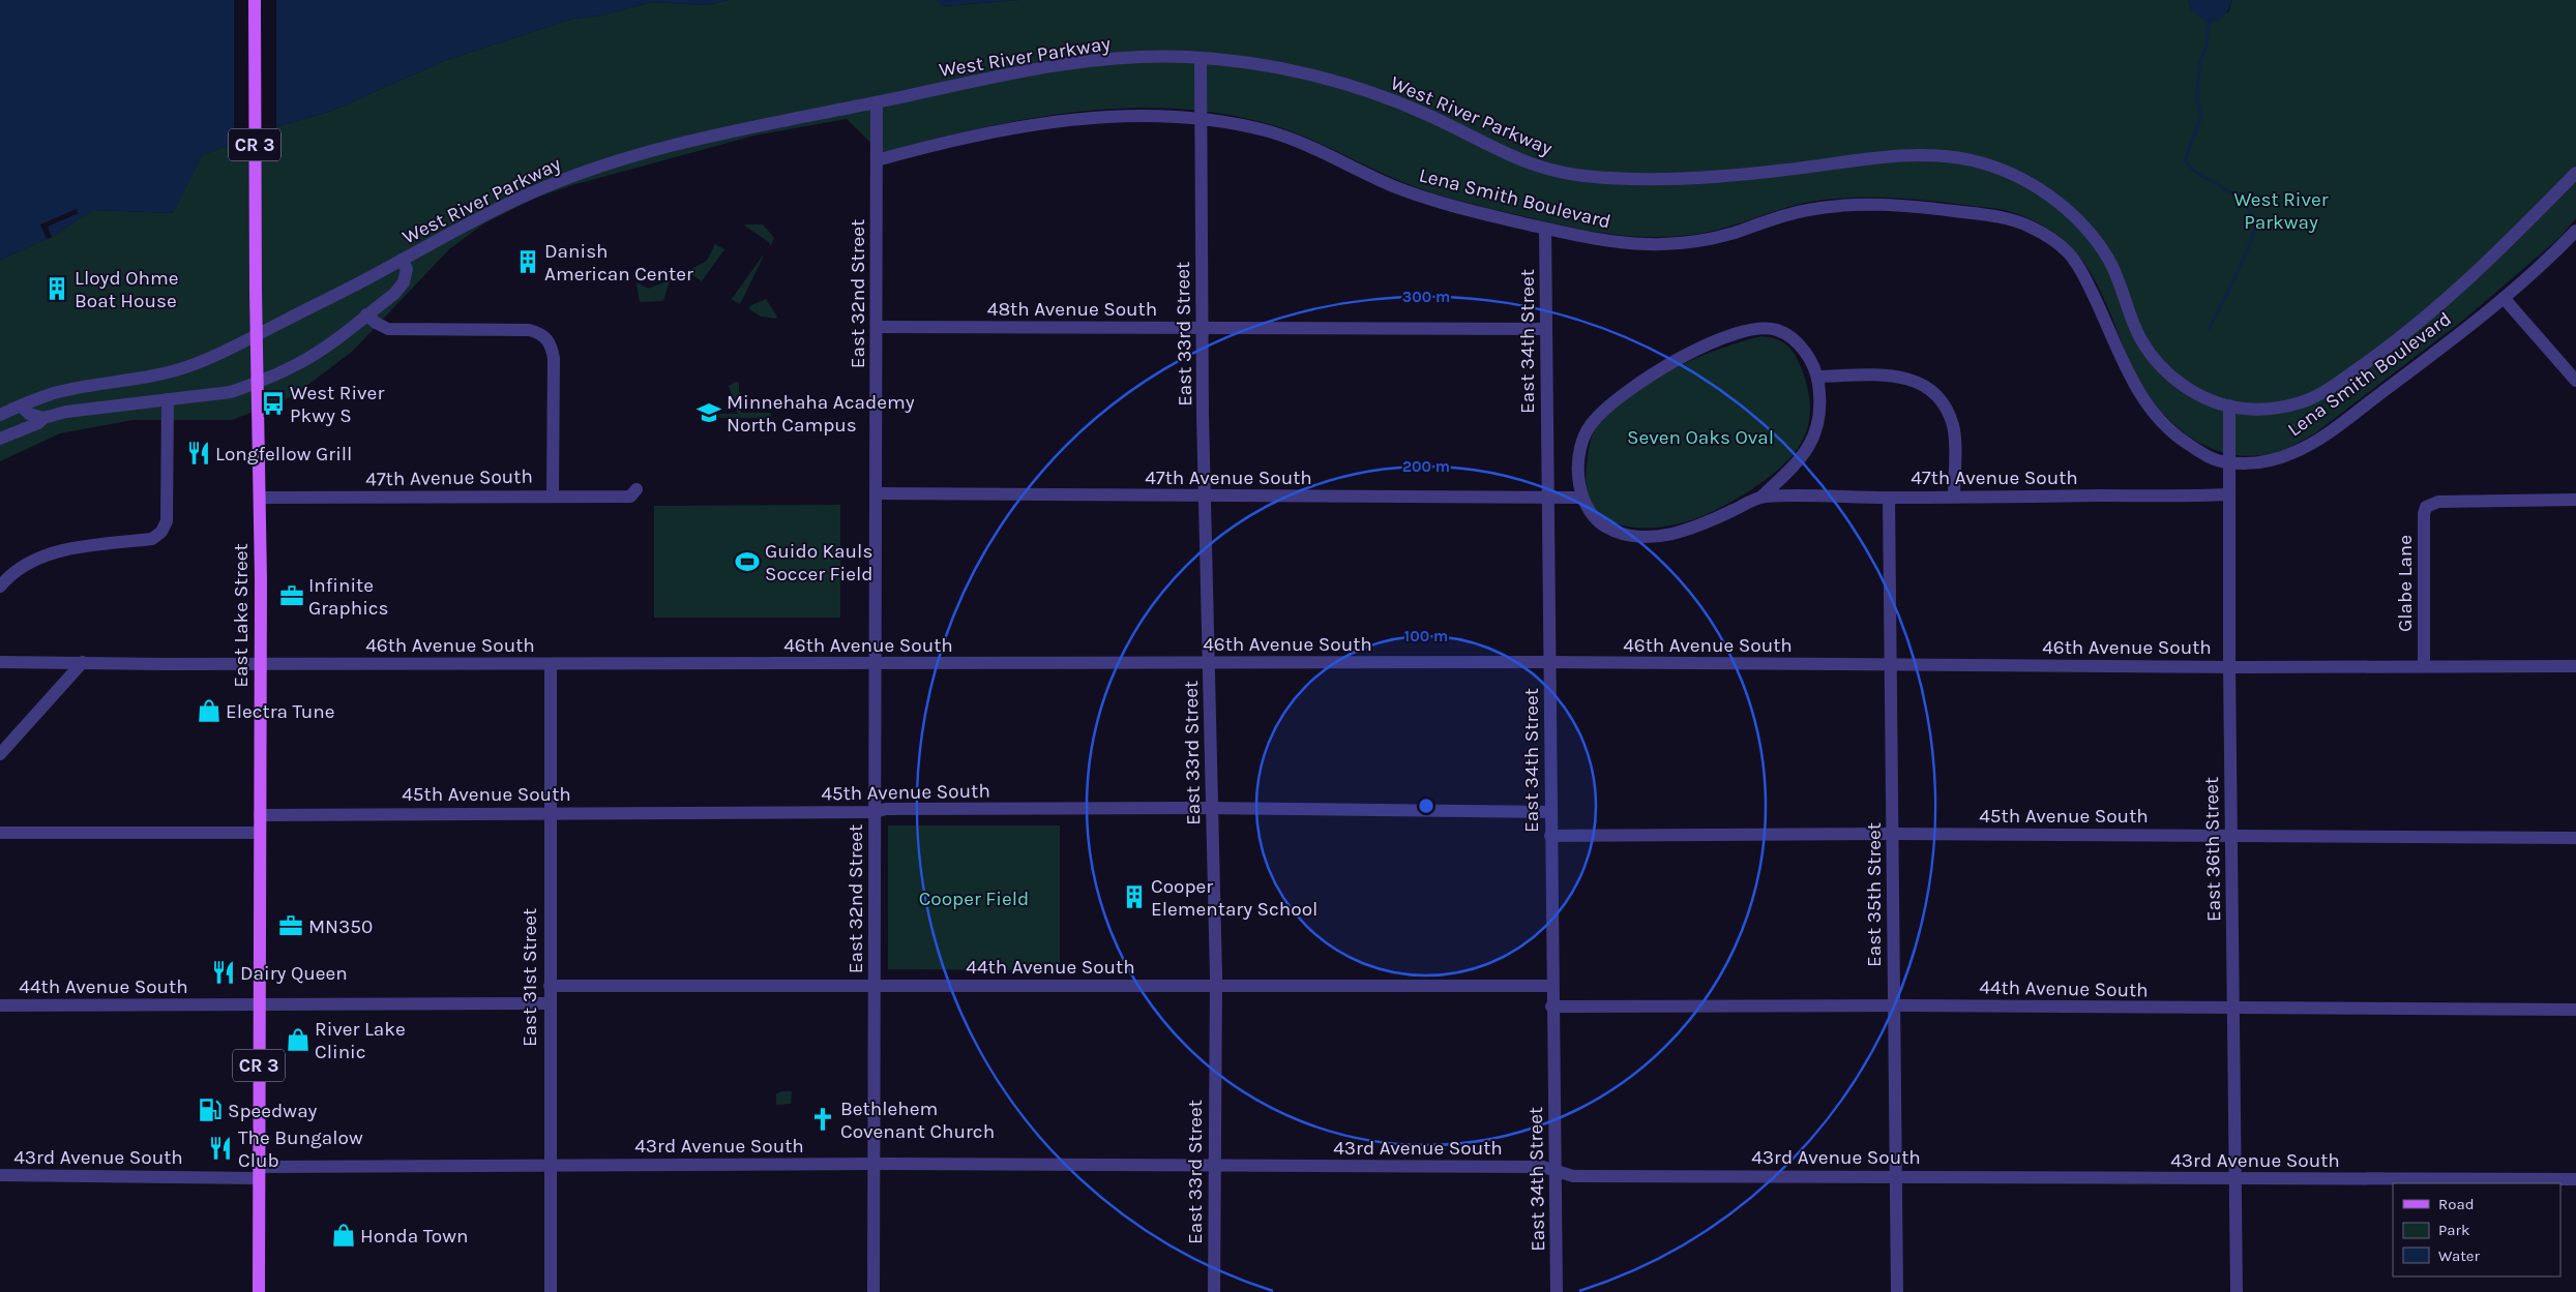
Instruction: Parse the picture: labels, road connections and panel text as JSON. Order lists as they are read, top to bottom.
{
  "streets": {
    "main road": ["CR 3", "East Lake Street"],
    "street": [
      "West River Parkway",
      "Lena Smith Boulevard",
      "East 32nd Street",
      "48th Avenue South",
      "East 33rd Street",
      "East 34th Street",
      "47th Avenue South",
      "Glabe Lane",
      "46th Avenue South",
      "45th Avenue South",
      "East 36th Street",
      "East 35th Street",
      "44th Avenue South",
      "East 31st Street",
      "43rd Avenue South"
    ]
  },
  "crossings": [
    ["West River Parkway", "East 32nd Street"],
    ["West River Parkway", "East 33rd Street"],
    ["West River Parkway", "East Lake Street"],
    ["West River Parkway", "East 36th Street"],
    ["Lena Smith Boulevard", "East 32nd Street"],
    ["Lena Smith Boulevard", "East 33rd Street"],
    ["Lena Smith Boulevard", "East 34th Street"],
    ["Lena Smith Boulevard", "East 36th Street"],
    ["East 32nd Street", "48th Avenue South"],
    ["East 32nd Street", "47th Avenue South"],
    ["East 32nd Street", "46th Avenue South"],
    ["East 32nd Street", "45th Avenue South"],
    ["East 32nd Street", "44th Avenue South"],
    ["East 32nd Street", "43rd Avenue South"],
    ["48th Avenue South", "East 33rd Street"],
    ["48th Avenue South", "East 34th Street"],
    ["East 33rd Street", "47th Avenue South"],
    ["East 33rd Street", "46th Avenue South"],
    ["East 33rd Street", "45th Avenue South"],
    ["East 33rd Street", "44th Avenue South"],
    ["East 33rd Street", "43rd Avenue South"],
    ["East 34th Street", "47th Avenue South"],
    ["East 34th Street", "46th Avenue South"],
    ["East 34th Street", "45th Avenue South"],
    ["East 34th Street", "44th Avenue South"],
    ["East 34th Street", "43rd Avenue South"],
    ["47th Avenue South", "East Lake Street"],
    ["47th Avenue South", "East 36th Street"],
    ["47th Avenue South", "East 35th Street"],
    ["Glabe Lane", "46th Avenue South"],
    ["East Lake Street", "46th Avenue South"],
    ["East Lake Street", "45th Avenue South"],
    ["East Lake Street", "44th Avenue South"],
    ["East Lake Street", "43rd Avenue South"],
    ["46th Avenue South", "East 36th Street"],
    ["46th Avenue South", "East 35th Street"],
    ["46th Avenue South", "East 31st Street"],
    ["45th Avenue South", "East 36th Street"],
    ["45th Avenue South", "East 35th Street"],
    ["45th Avenue South", "East 31st Street"],
    ["East 36th Street", "44th Avenue South"],
    ["East 36th Street", "43rd Avenue South"],
    ["East 35th Street", "44th Avenue South"],
    ["East 35th Street", "43rd Avenue South"],
    ["44th Avenue South", "East 31st Street"],
    ["East 31st Street", "43rd Avenue South"]
  ],
  "parks": ["West River Parkway", "Seven Oaks Oval", "Cooper Field"],
  "places": {
    "building": ["Danish American Center", "Lloyd Ohme Boat House", "Cooper Elementary School"],
    "bus stop": ["West River Pkwy S"],
    "school or university": ["Minnehaha Academy North Campus"],
    "restaurant": ["Longfellow Grill", "Dairy Queen", "The Bungalow Club"],
    "sports": ["Guido Kauls Soccer Field"],
    "office": ["Infinite Graphics", "MN350"],
    "shop": ["Electra Tune", "River Lake Clinic", "Honda Town"],
    "fuel station": ["Speedway"],
    "church": ["Bethlehem Covenant Church"]
  },
  "legend": ["Road", "Park", "Water"],
  "rings": ["300 m", "200 m", "100 m"]
}
